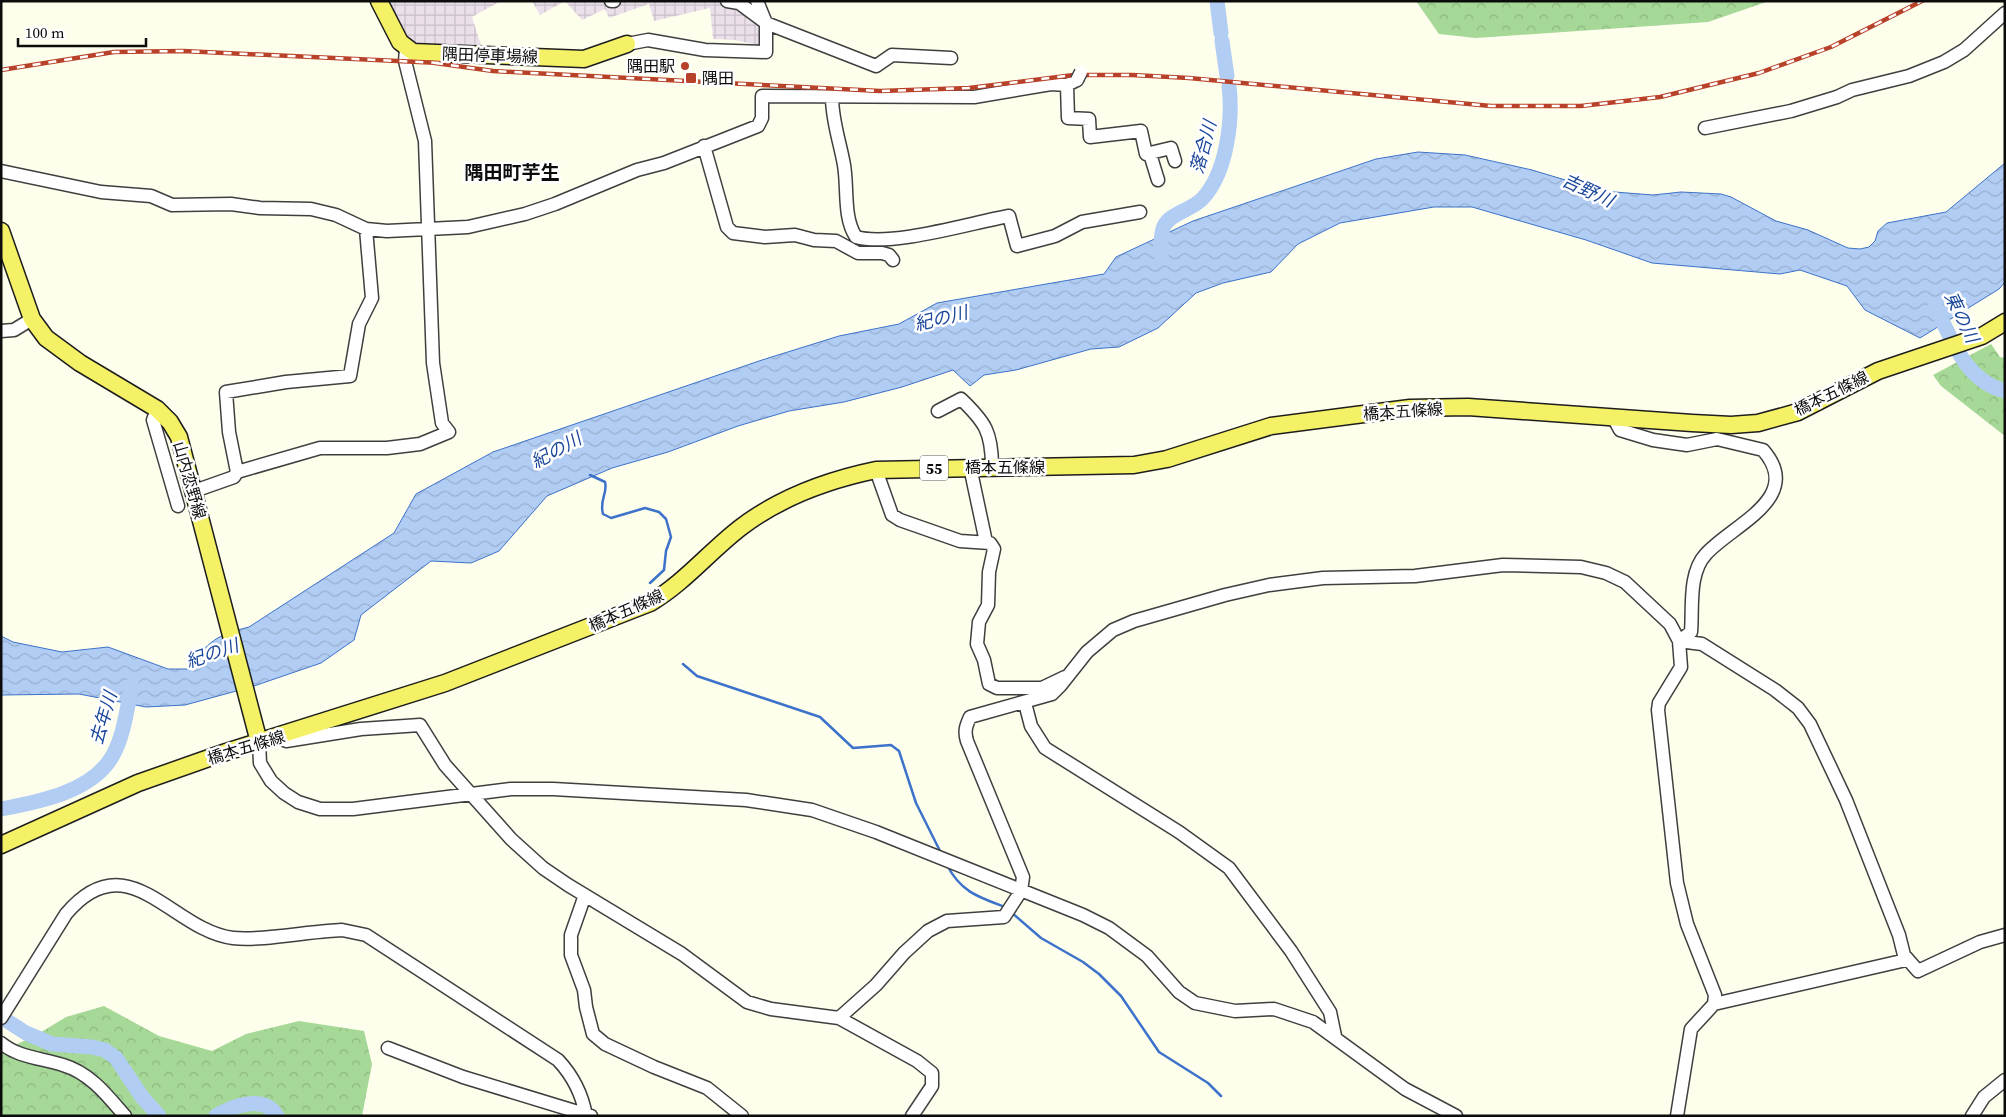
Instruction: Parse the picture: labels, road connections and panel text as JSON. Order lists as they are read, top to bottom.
{
  "streets": {
    "main road": [
      "隅田停車場線",
      "橋本五條線",
      "55",
      "山内恋野線"
    ]
  },
  "crossings": [
    ["橋本五條線", "山内恋野線"]
  ],
  "districts": ["隅田町芋生"],
  "water": [
    "落合川",
    "吉野川",
    "東の川",
    "紀の川",
    "去年川"
  ],
  "places": {
    "other": ["隅田駅"],
    "transit": ["隅田"]
  },
  "scale_bar": "100 m"
}
